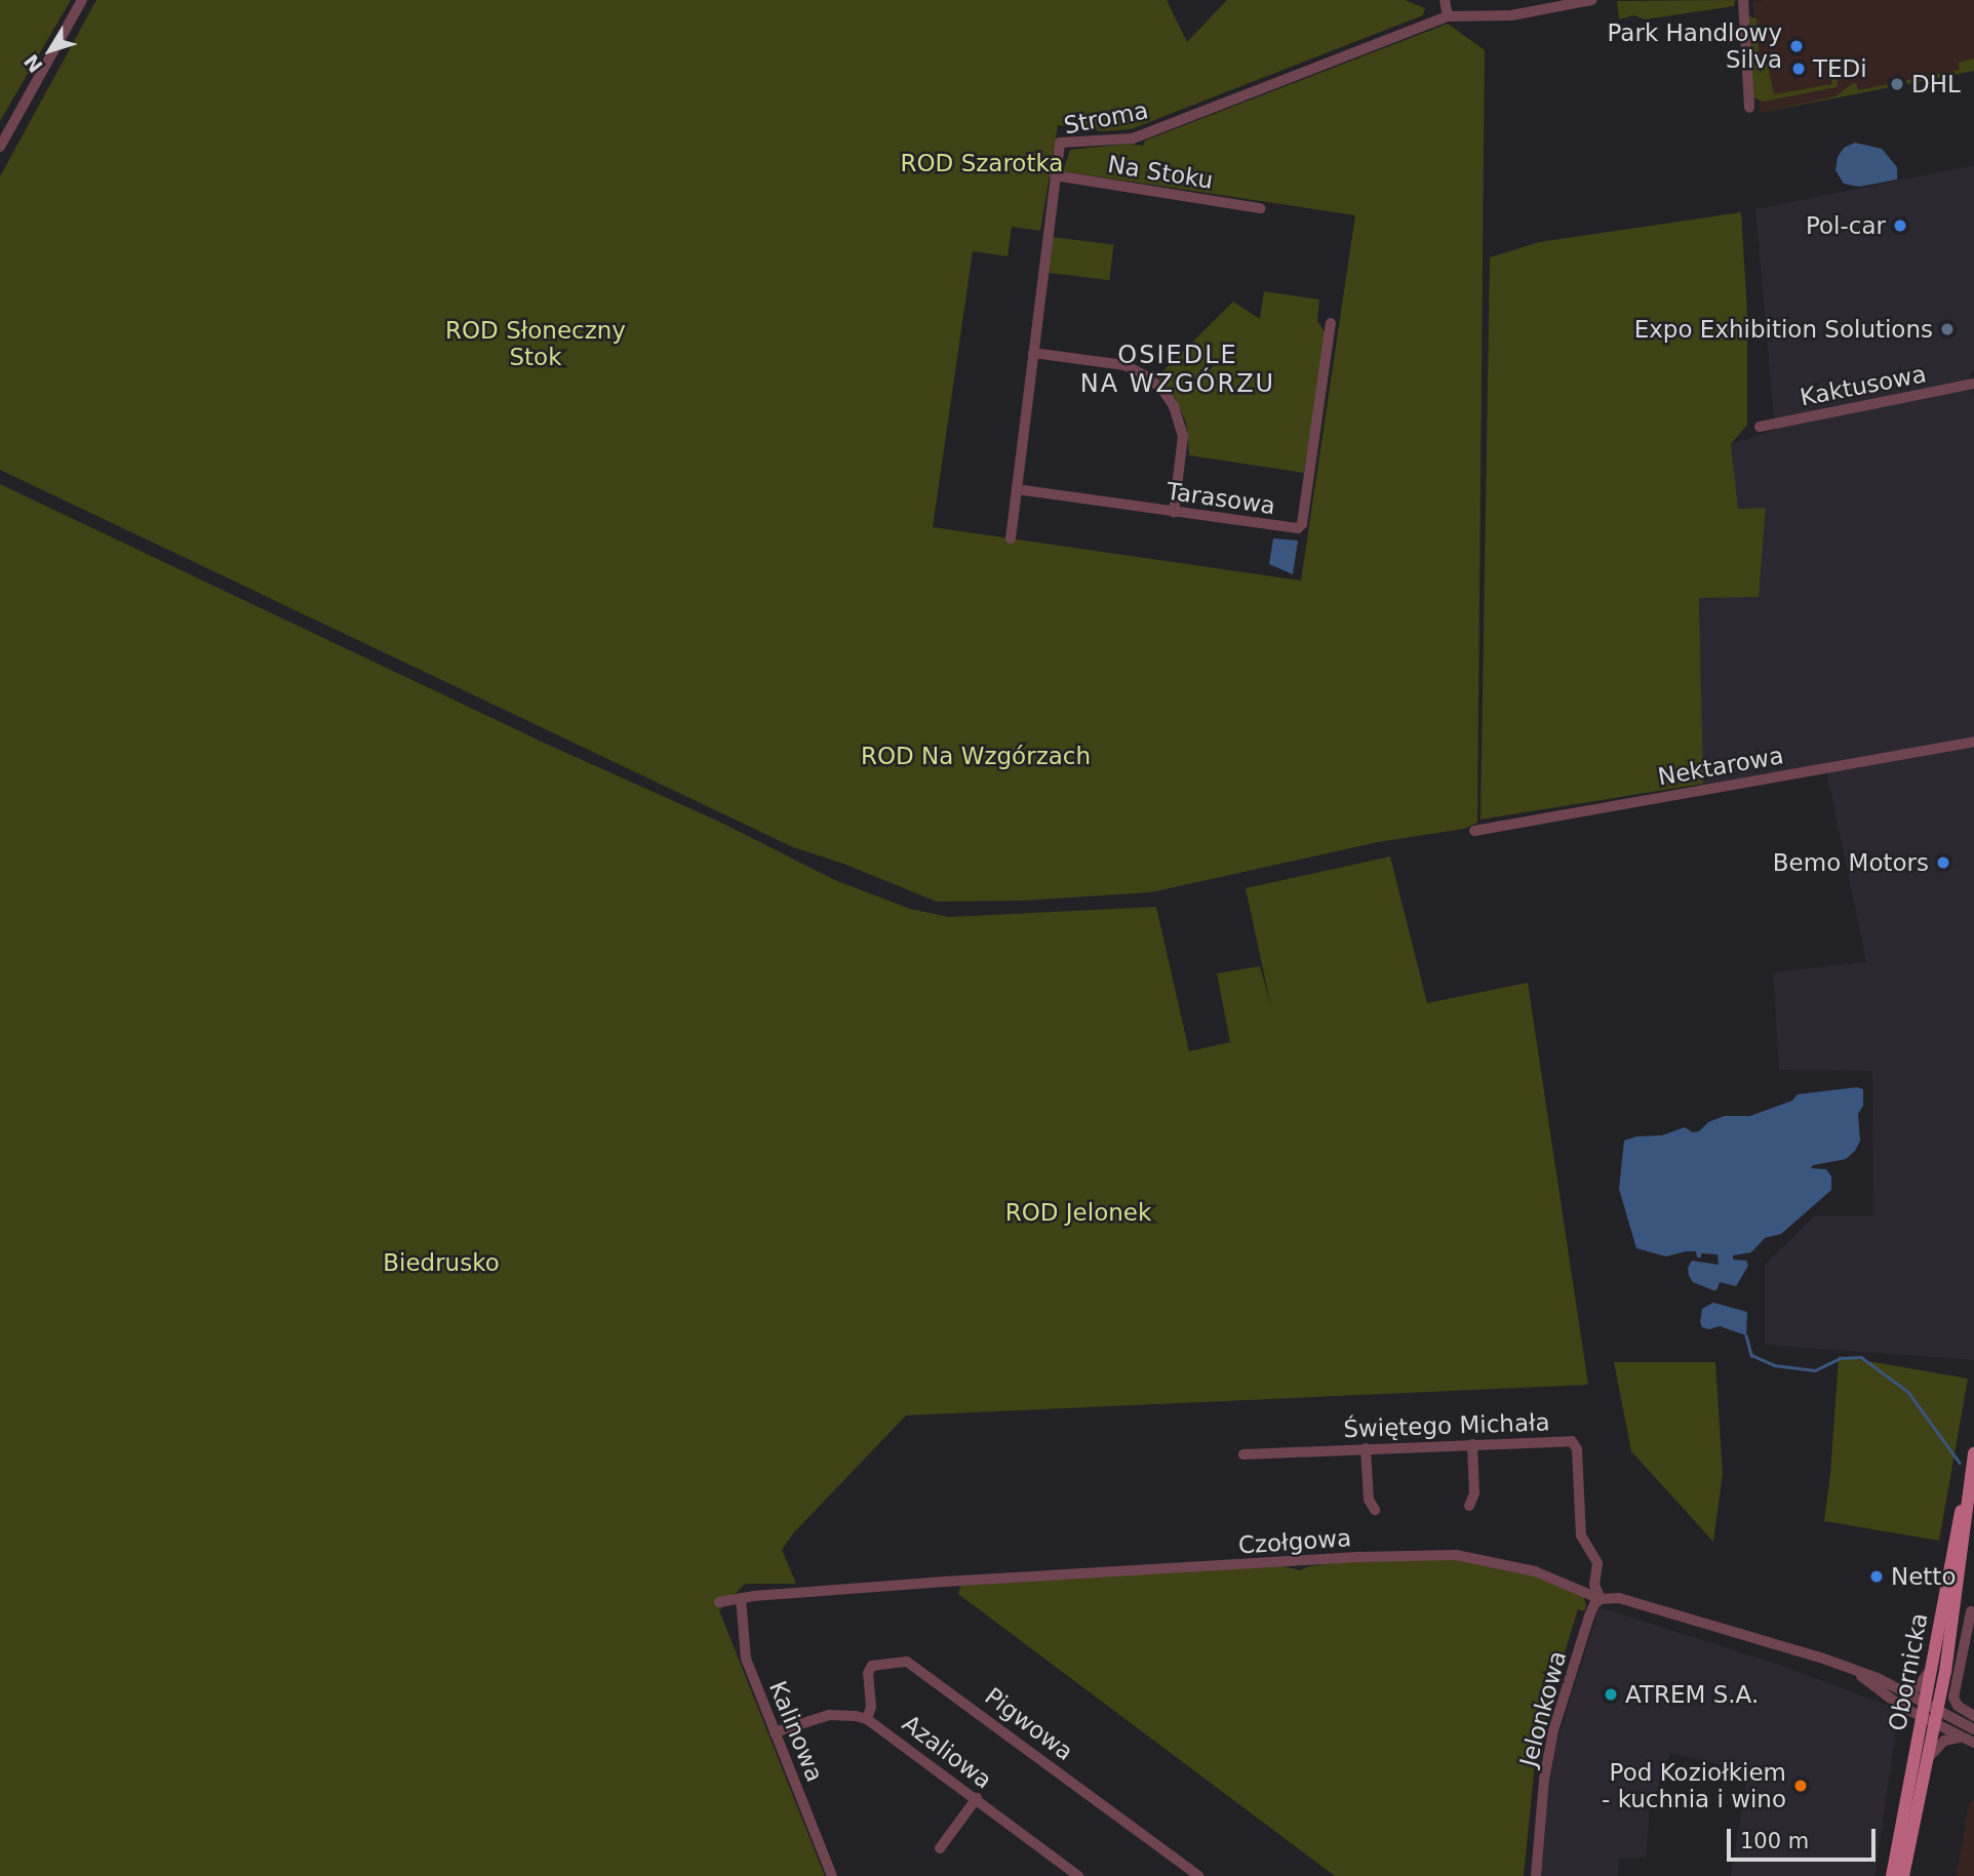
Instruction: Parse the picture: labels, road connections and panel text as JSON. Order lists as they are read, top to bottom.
{
  "streets": {
    "main road": ["Obornicka"],
    "street": [
      "Stroma",
      "Na Stoku",
      "Kaktusowa",
      "Tarasowa",
      "Nektarowa",
      "Świętego Michała",
      "Czołgowa",
      "Jelonkowa",
      "Pigwowa",
      "Kalinowa",
      "Azaliowa"
    ]
  },
  "crossings": [
    ["Stroma", "Na Stoku"],
    ["Stroma", "Tarasowa"],
    ["Świętego Michała", "Czołgowa"],
    ["Świętego Michała", "Jelonkowa"],
    ["Czołgowa", "Obornicka"],
    ["Czołgowa", "Jelonkowa"],
    ["Czołgowa", "Kalinowa"],
    ["Pigwowa", "Azaliowa"],
    ["Kalinowa", "Azaliowa"]
  ],
  "districts": ["OSIEDLE NA WZGÓRZU"],
  "parks": [
    "ROD Szarotka",
    "ROD Słoneczny Stok",
    "ROD Na Wzgórzach",
    "ROD Jelonek",
    "Biedrusko"
  ],
  "places": [
    "Park Handlowy Silva",
    "TEDi",
    "DHL",
    "Pol-car",
    "Expo Exhibition Solutions",
    "Bemo Motors",
    "Netto",
    "ATREM S.A.",
    "Pod Koziołkiem - kuchnia i wino"
  ],
  "scale_bar": "100 m",
  "north": "bottom left"
}
